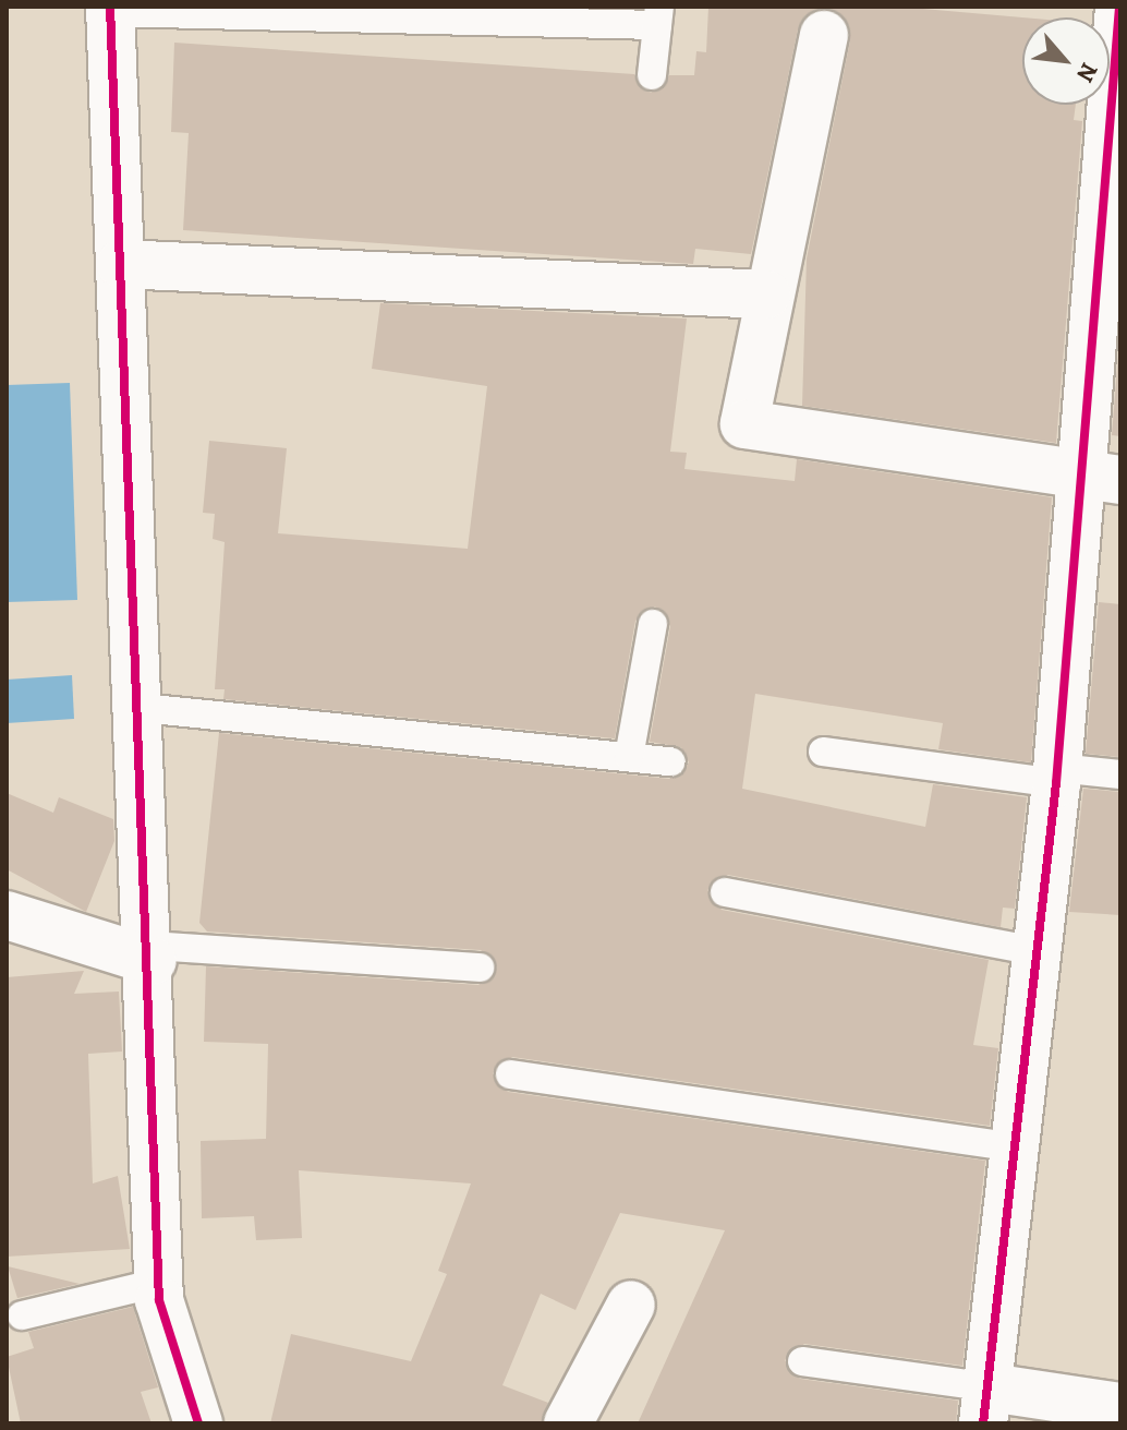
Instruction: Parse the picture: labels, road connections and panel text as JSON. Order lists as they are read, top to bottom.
{
  "north": "bottom right"
}
